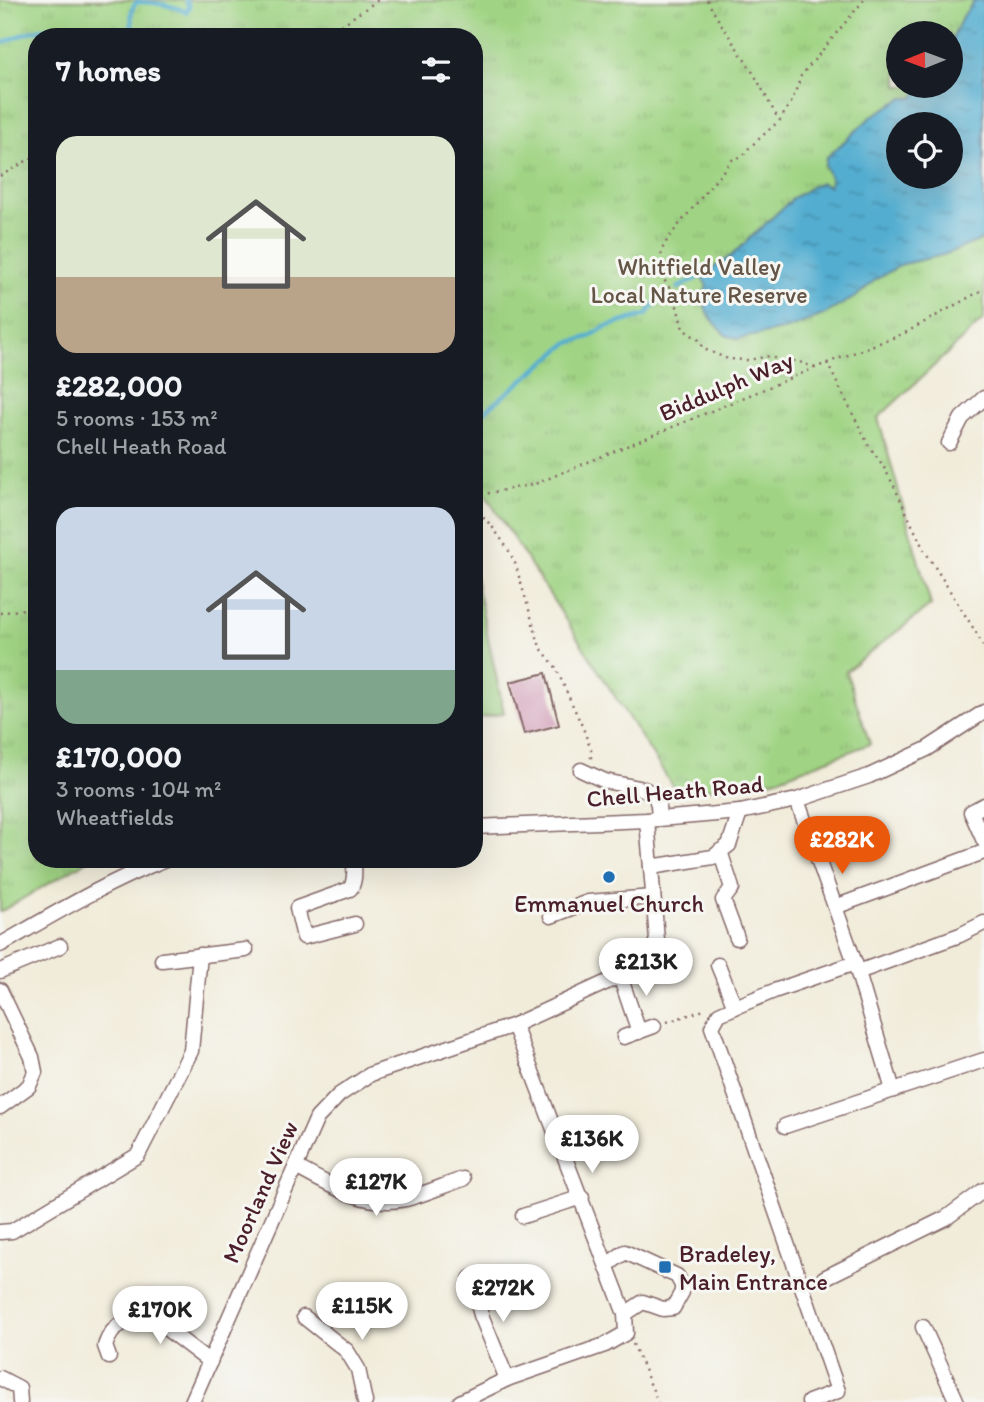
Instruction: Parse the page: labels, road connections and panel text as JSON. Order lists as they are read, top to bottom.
{
  "streets": {
    "street": ["Chell Heath Road", "Moorland View"],
    "path": ["Biddulph Way"]
  },
  "crossings": [
    ["Chell Heath Road", "Moorland View"]
  ],
  "parks": ["Whitfield Valley Local Nature Reserve"],
  "places": {
    "other": ["Emmanuel Church"],
    "transit": ["Bradeley, Main Entrance"]
  },
  "north": "left",
  "page": {
    "heading": "7 homes",
    "list": [
      {
        "name": "£282,000",
        "note": "5 rooms · 153 m² · Chell Heath Road"
      },
      {
        "name": "£170,000",
        "note": "3 rooms · 104 m² · Wheatfields"
      }
    ],
    "price": [
      "£282K",
      "£213K",
      "£136K",
      "£127K",
      "£272K",
      "£115K",
      "£170K"
    ]
  }
}
